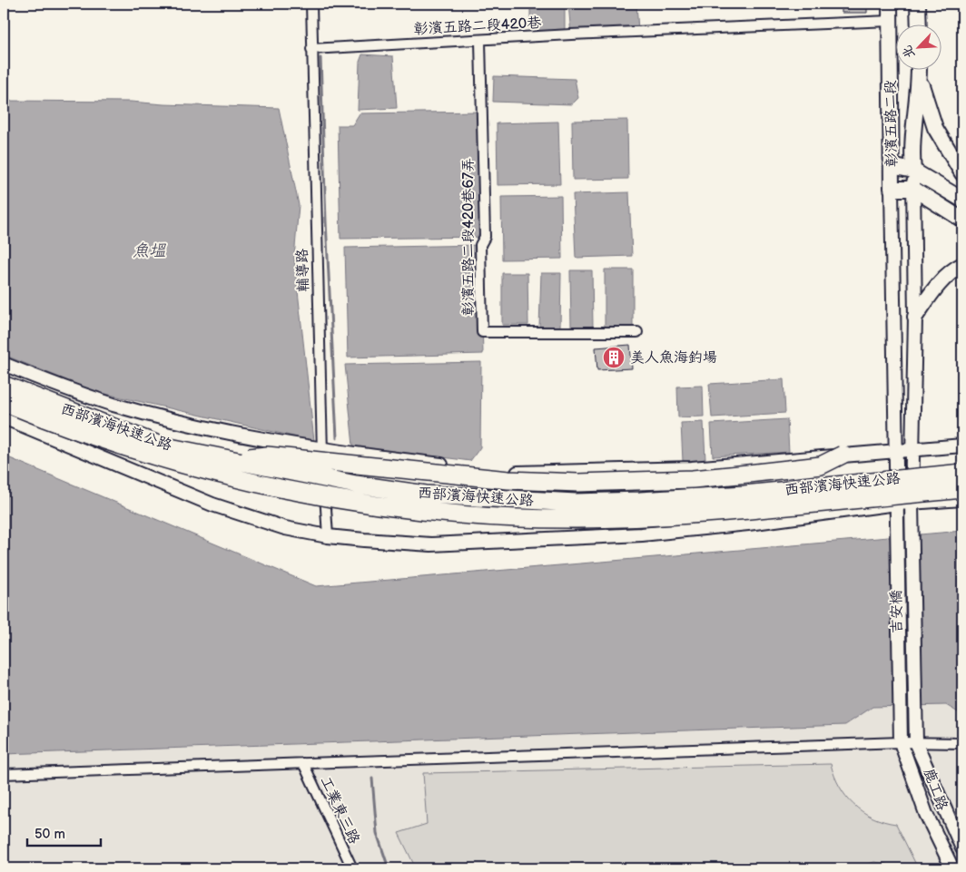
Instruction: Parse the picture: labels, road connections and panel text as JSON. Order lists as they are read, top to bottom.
{
  "streets": {
    "highway": ["西部濱海快速公路"],
    "main road": ["彰濱五路二段"],
    "street": [
      "彰濱五路二段420巷",
      "彰濱五路二段420巷67弄",
      "輔導路",
      "吉安橋",
      "鹿工路",
      "工業東三路"
    ]
  },
  "crossings": [
    ["彰濱五路二段420巷", "彰濱五路二段"],
    ["彰濱五路二段420巷", "彰濱五路二段420巷67弄"],
    ["彰濱五路二段420巷", "輔導路"],
    ["彰濱五路二段", "吉安橋"],
    ["吉安橋", "鹿工路"]
  ],
  "water": ["魚塭"],
  "places": {
    "building": ["美人魚海釣場"]
  },
  "scale_bar": "50 m",
  "north": "bottom left"
}
